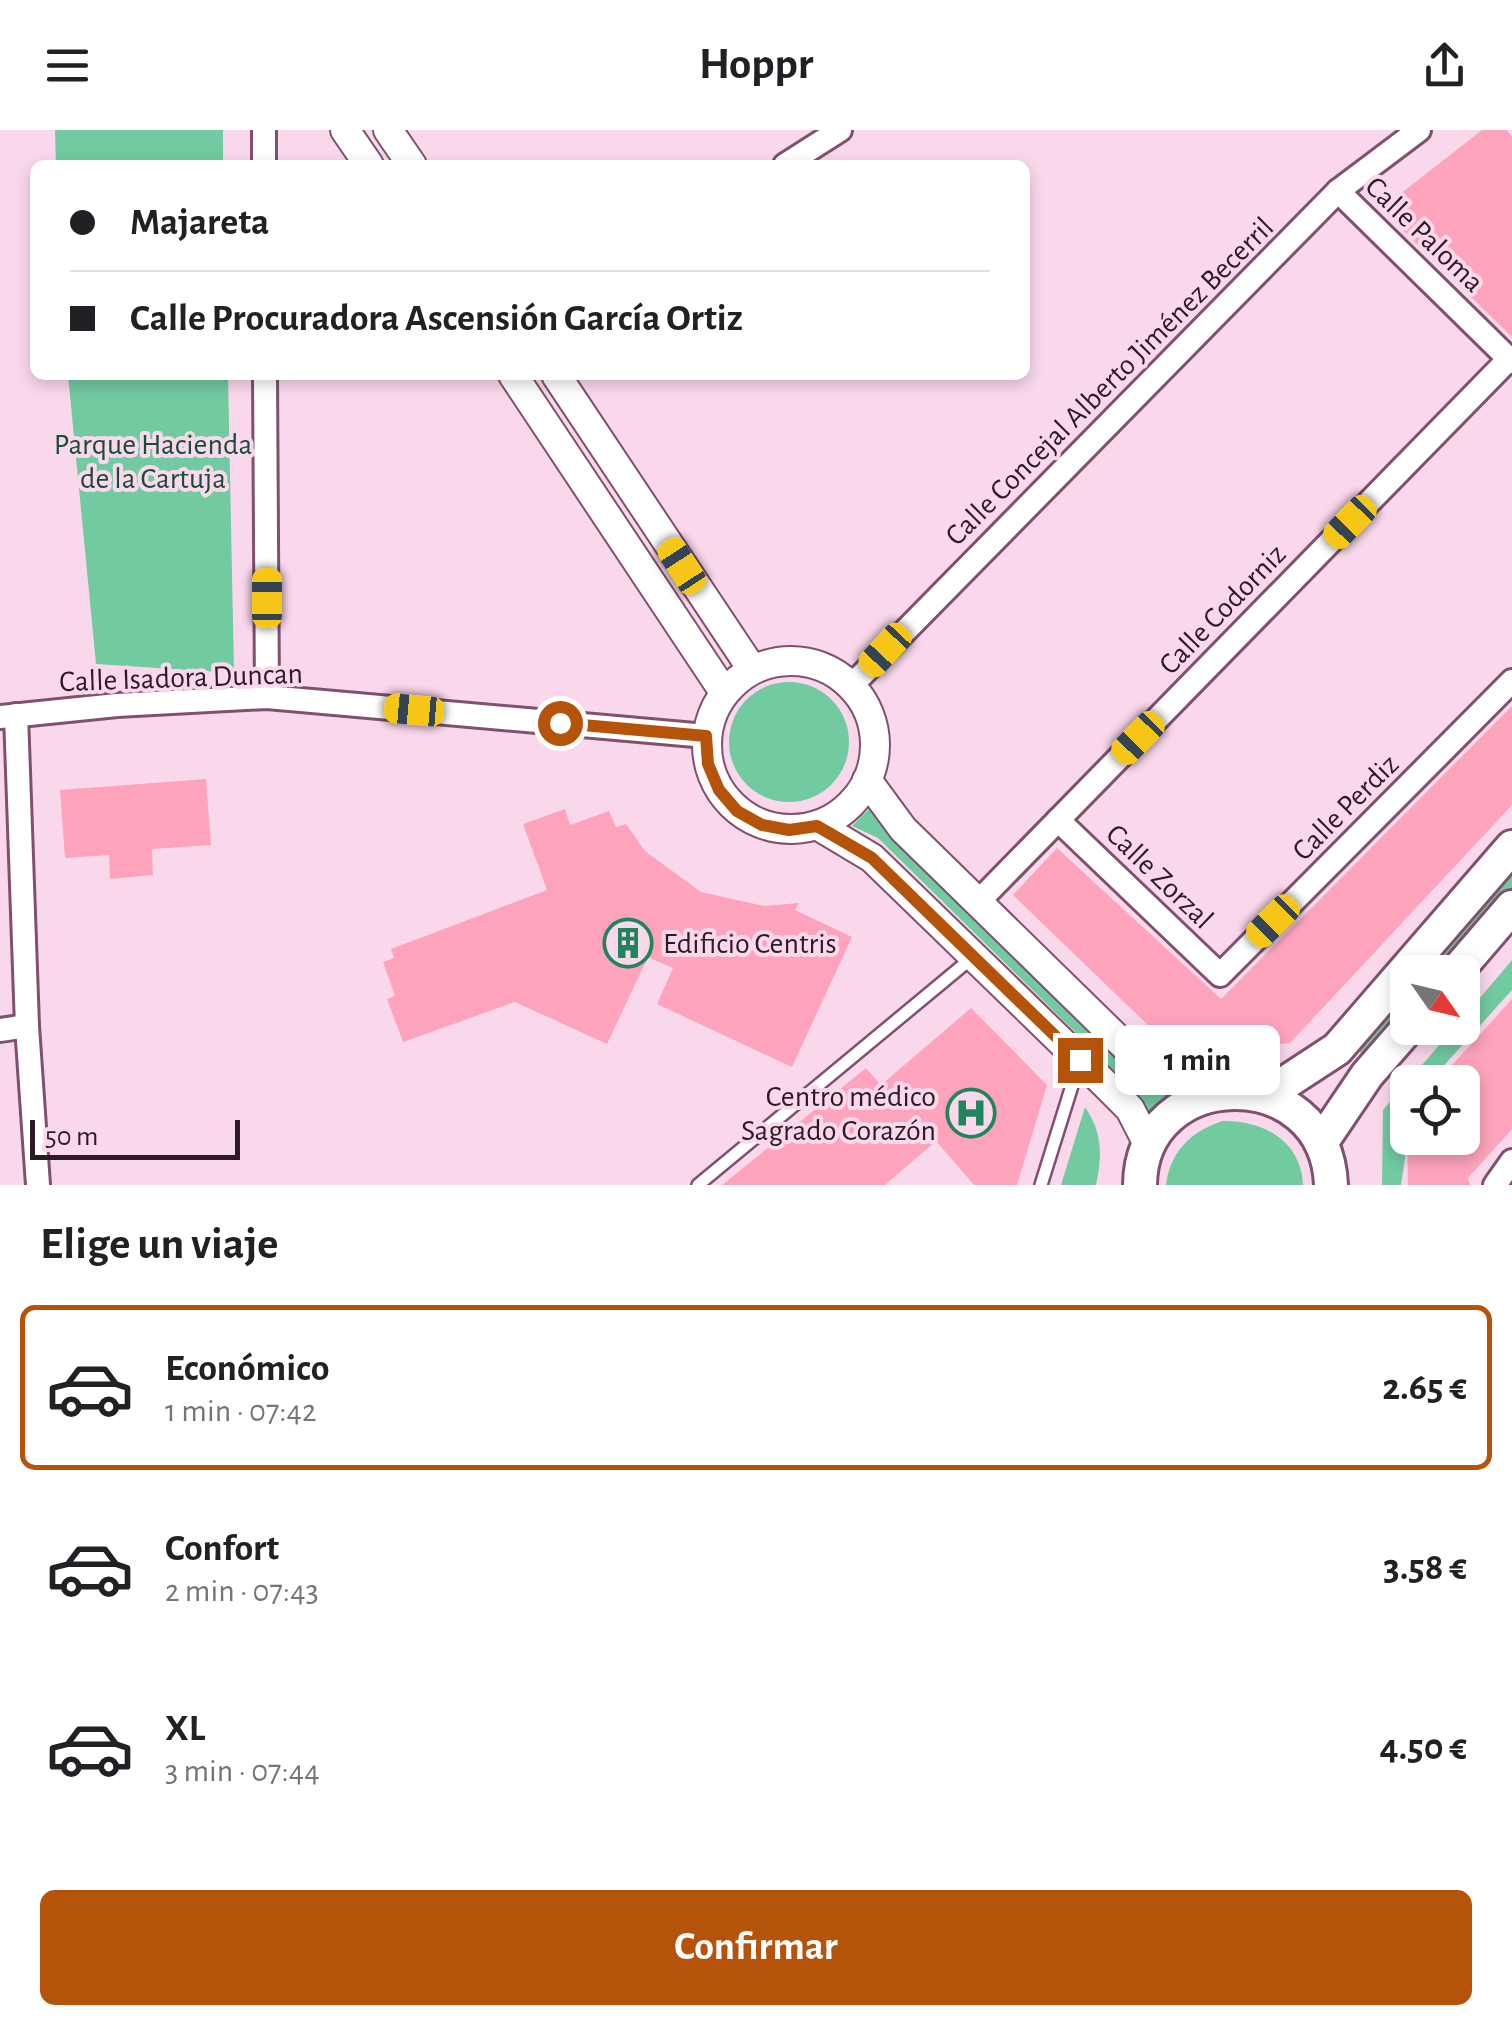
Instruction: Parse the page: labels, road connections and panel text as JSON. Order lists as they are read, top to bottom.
{
  "streets": {
    "street": [
      "Calle Paloma",
      "Calle Concejal Alberto Jiménez Becerril",
      "Calle Codorniz",
      "Calle Isadora Duncan",
      "Calle Perdiz",
      "Calle Zorzal"
    ]
  },
  "crossings": [
    ["Calle Paloma", "Calle Concejal Alberto Jiménez Becerril"],
    ["Calle Paloma", "Calle Codorniz"],
    ["Calle Concejal Alberto Jiménez Becerril", "Calle Isadora Duncan"],
    ["Calle Codorniz", "Calle Zorzal"],
    ["Calle Perdiz", "Calle Zorzal"]
  ],
  "parks": ["Parque Hacienda de la Cartuja"],
  "places": {
    "building": ["Edificio Centris"],
    "hospital": ["Centro médico Sagrado Corazón"]
  },
  "scale_bar": "50 m",
  "north": "bottom right",
  "page": {
    "header": "Hoppr",
    "banner": ["Majareta", "Calle Procuradora Ascensión García Ortiz"],
    "bubble": "1 min",
    "scale": "50 m",
    "heading": "Elige un viaje",
    "list": [
      {
        "name": "Económico",
        "note": "1 min · 07:42",
        "value": "2.65 €"
      },
      {
        "name": "Confort",
        "note": "2 min · 07:43",
        "value": "3.58 €"
      },
      {
        "name": "XL",
        "note": "3 min · 07:44",
        "value": "4.50 €"
      }
    ],
    "buttons": "Confirmar"
  }
}
